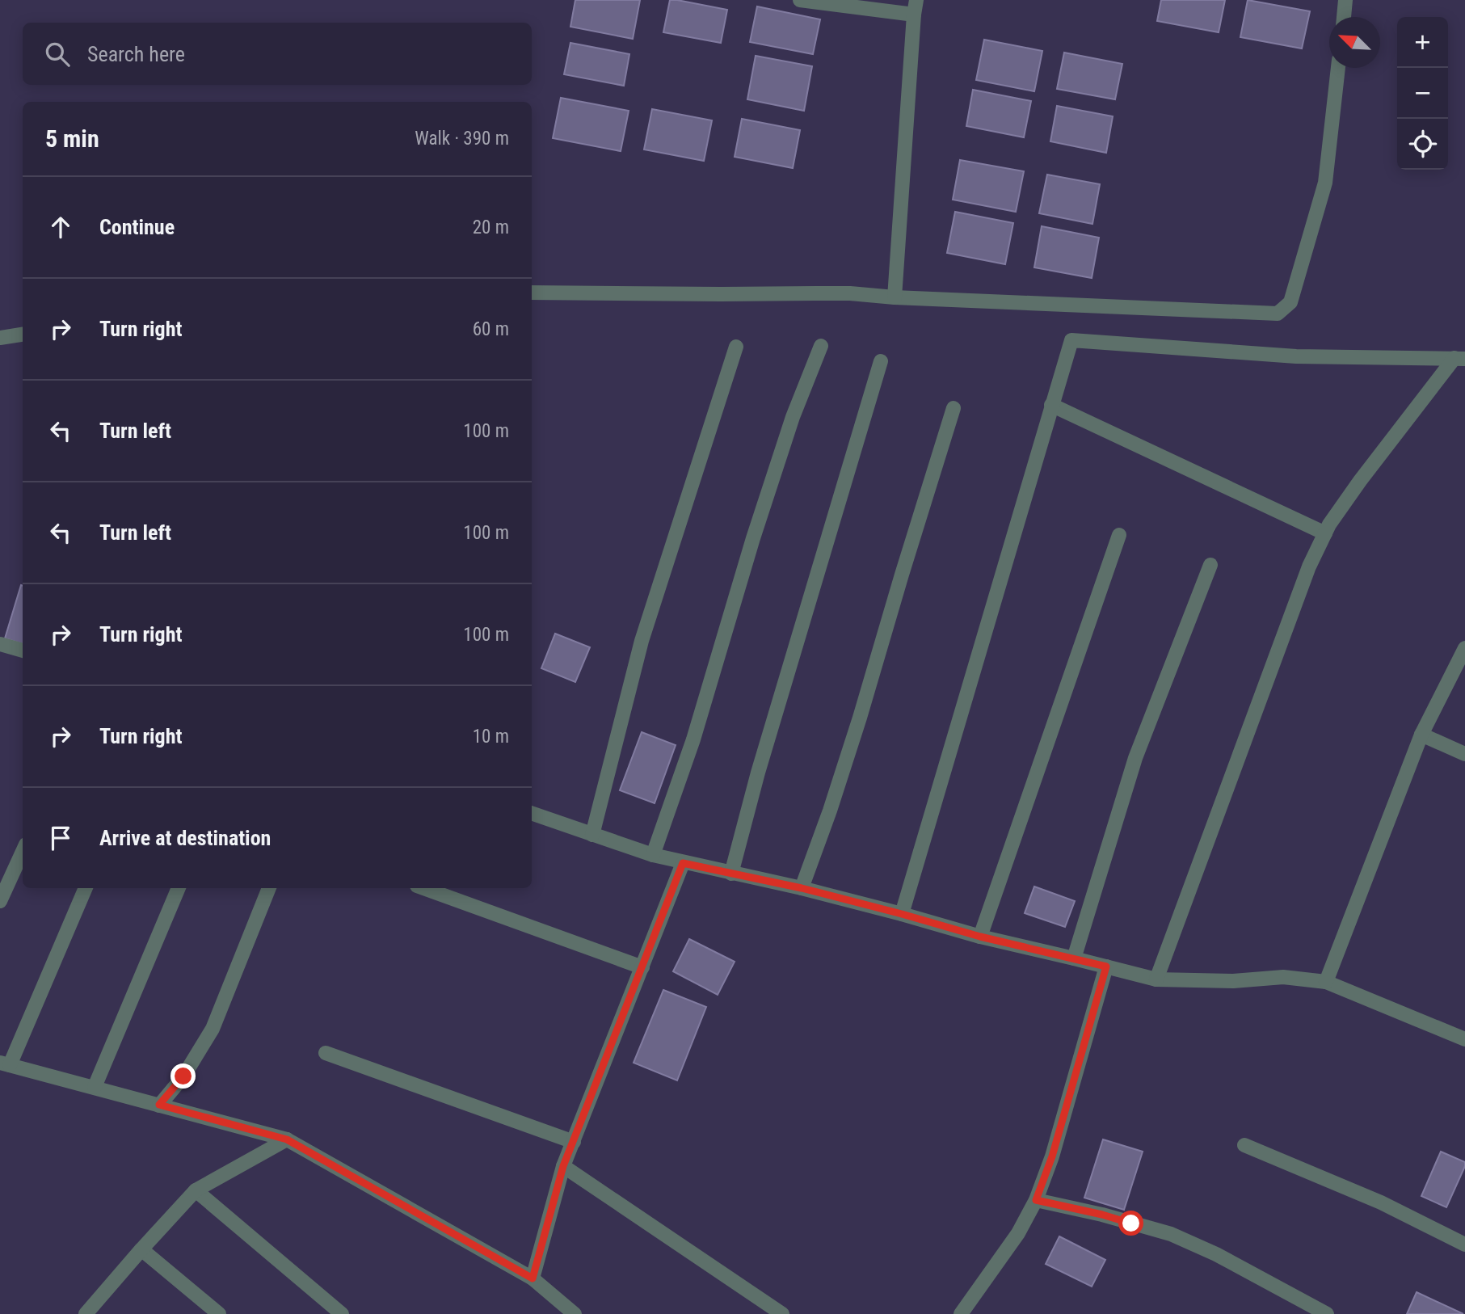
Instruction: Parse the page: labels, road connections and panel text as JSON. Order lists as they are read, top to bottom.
{
  "north": "top left",
  "page": {
    "map_buttons": ["+", "−"],
    "search": "Search here",
    "heading": ["5 min", "Walk · 390 m"],
    "list": [
      ["Continue", "20 m"],
      ["Turn right", "60 m"],
      ["Turn left", "100 m"],
      ["Turn left", "100 m"],
      ["Turn right", "100 m"],
      ["Turn right", "10 m"],
      "Arrive at destination"
    ]
  }
}
